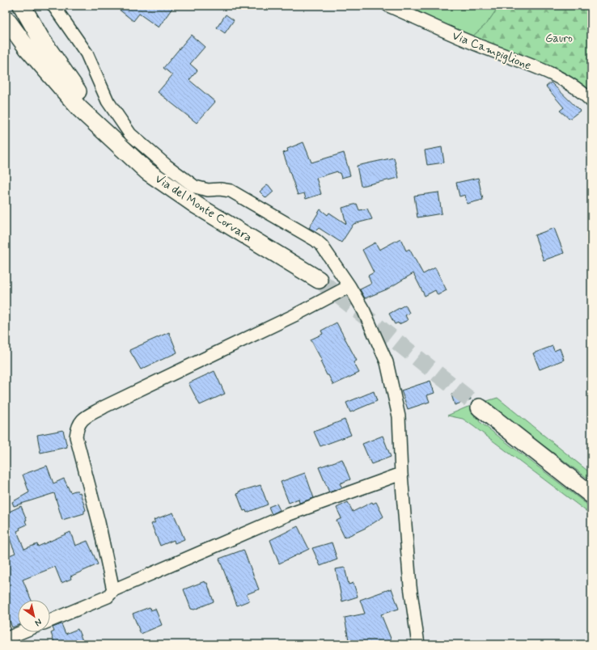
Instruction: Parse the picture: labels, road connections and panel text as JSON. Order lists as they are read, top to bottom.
{
  "streets": {
    "main road": ["Via del Monte Corvara"],
    "street": ["Via Campiglione"]
  },
  "parks": ["Gauro"],
  "north": "bottom right"
}
